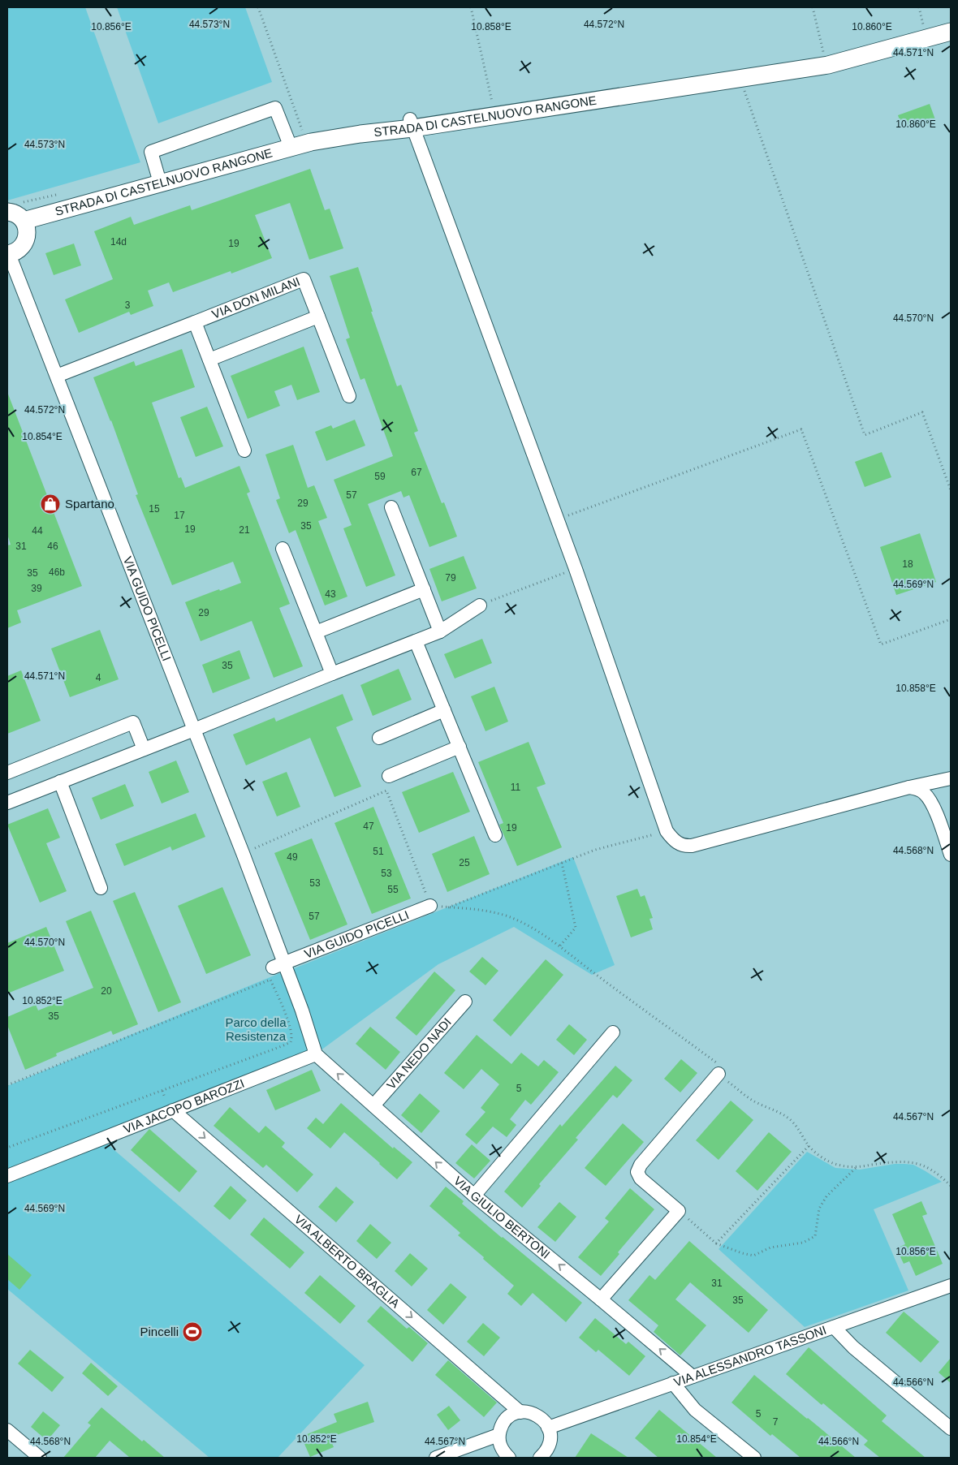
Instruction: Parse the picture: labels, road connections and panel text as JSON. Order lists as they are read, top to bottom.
{
  "streets": {
    "main road": ["STRADA DI CASTELNUOVO RANGONE"],
    "street": [
      "VIA DON MILANI",
      "VIA GUIDO PICELLI",
      "VIA NEDO NADI",
      "VIA JACOPO BAROZZI",
      "VIA GIULIO BERTONI",
      "VIA ALBERTO BRAGLIA",
      "VIA ALESSANDRO TASSONI"
    ]
  },
  "crossings": [
    ["VIA GUIDO PICELLI", "VIA JACOPO BAROZZI"],
    ["VIA GUIDO PICELLI", "VIA GIULIO BERTONI"],
    ["VIA NEDO NADI", "VIA GIULIO BERTONI"],
    ["VIA JACOPO BAROZZI", "VIA GIULIO BERTONI"],
    ["VIA JACOPO BAROZZI", "VIA ALBERTO BRAGLIA"],
    ["VIA GIULIO BERTONI", "VIA ALESSANDRO TASSONI"]
  ],
  "one_way": ["VIA GIULIO BERTONI", "VIA ALBERTO BRAGLIA"],
  "parks": ["Parco della Resistenza"],
  "places": {
    "shop": ["Spartano"],
    "sports": ["Pincelli"]
  },
  "house_numbers": [
    "14d",
    "19",
    "3",
    "67",
    "59",
    "57",
    "29",
    "15",
    "17",
    "35",
    "19",
    "21",
    "44",
    "31",
    "46",
    "18",
    "46b",
    "35",
    "79",
    "39",
    "43",
    "29",
    "35",
    "4",
    "11",
    "47",
    "19",
    "51",
    "49",
    "25",
    "53",
    "53",
    "55",
    "57",
    "20",
    "35",
    "5",
    "31",
    "35",
    "5",
    "7"
  ],
  "coordinates": [
    "44.573°N",
    "44.572°N",
    "10.856°E",
    "10.858°E",
    "10.860°E",
    "44.571°N",
    "44.570°N",
    "10.854°E",
    "44.569°N",
    "44.568°N",
    "10.852°E",
    "44.567°N",
    "44.566°N"
  ]
}
